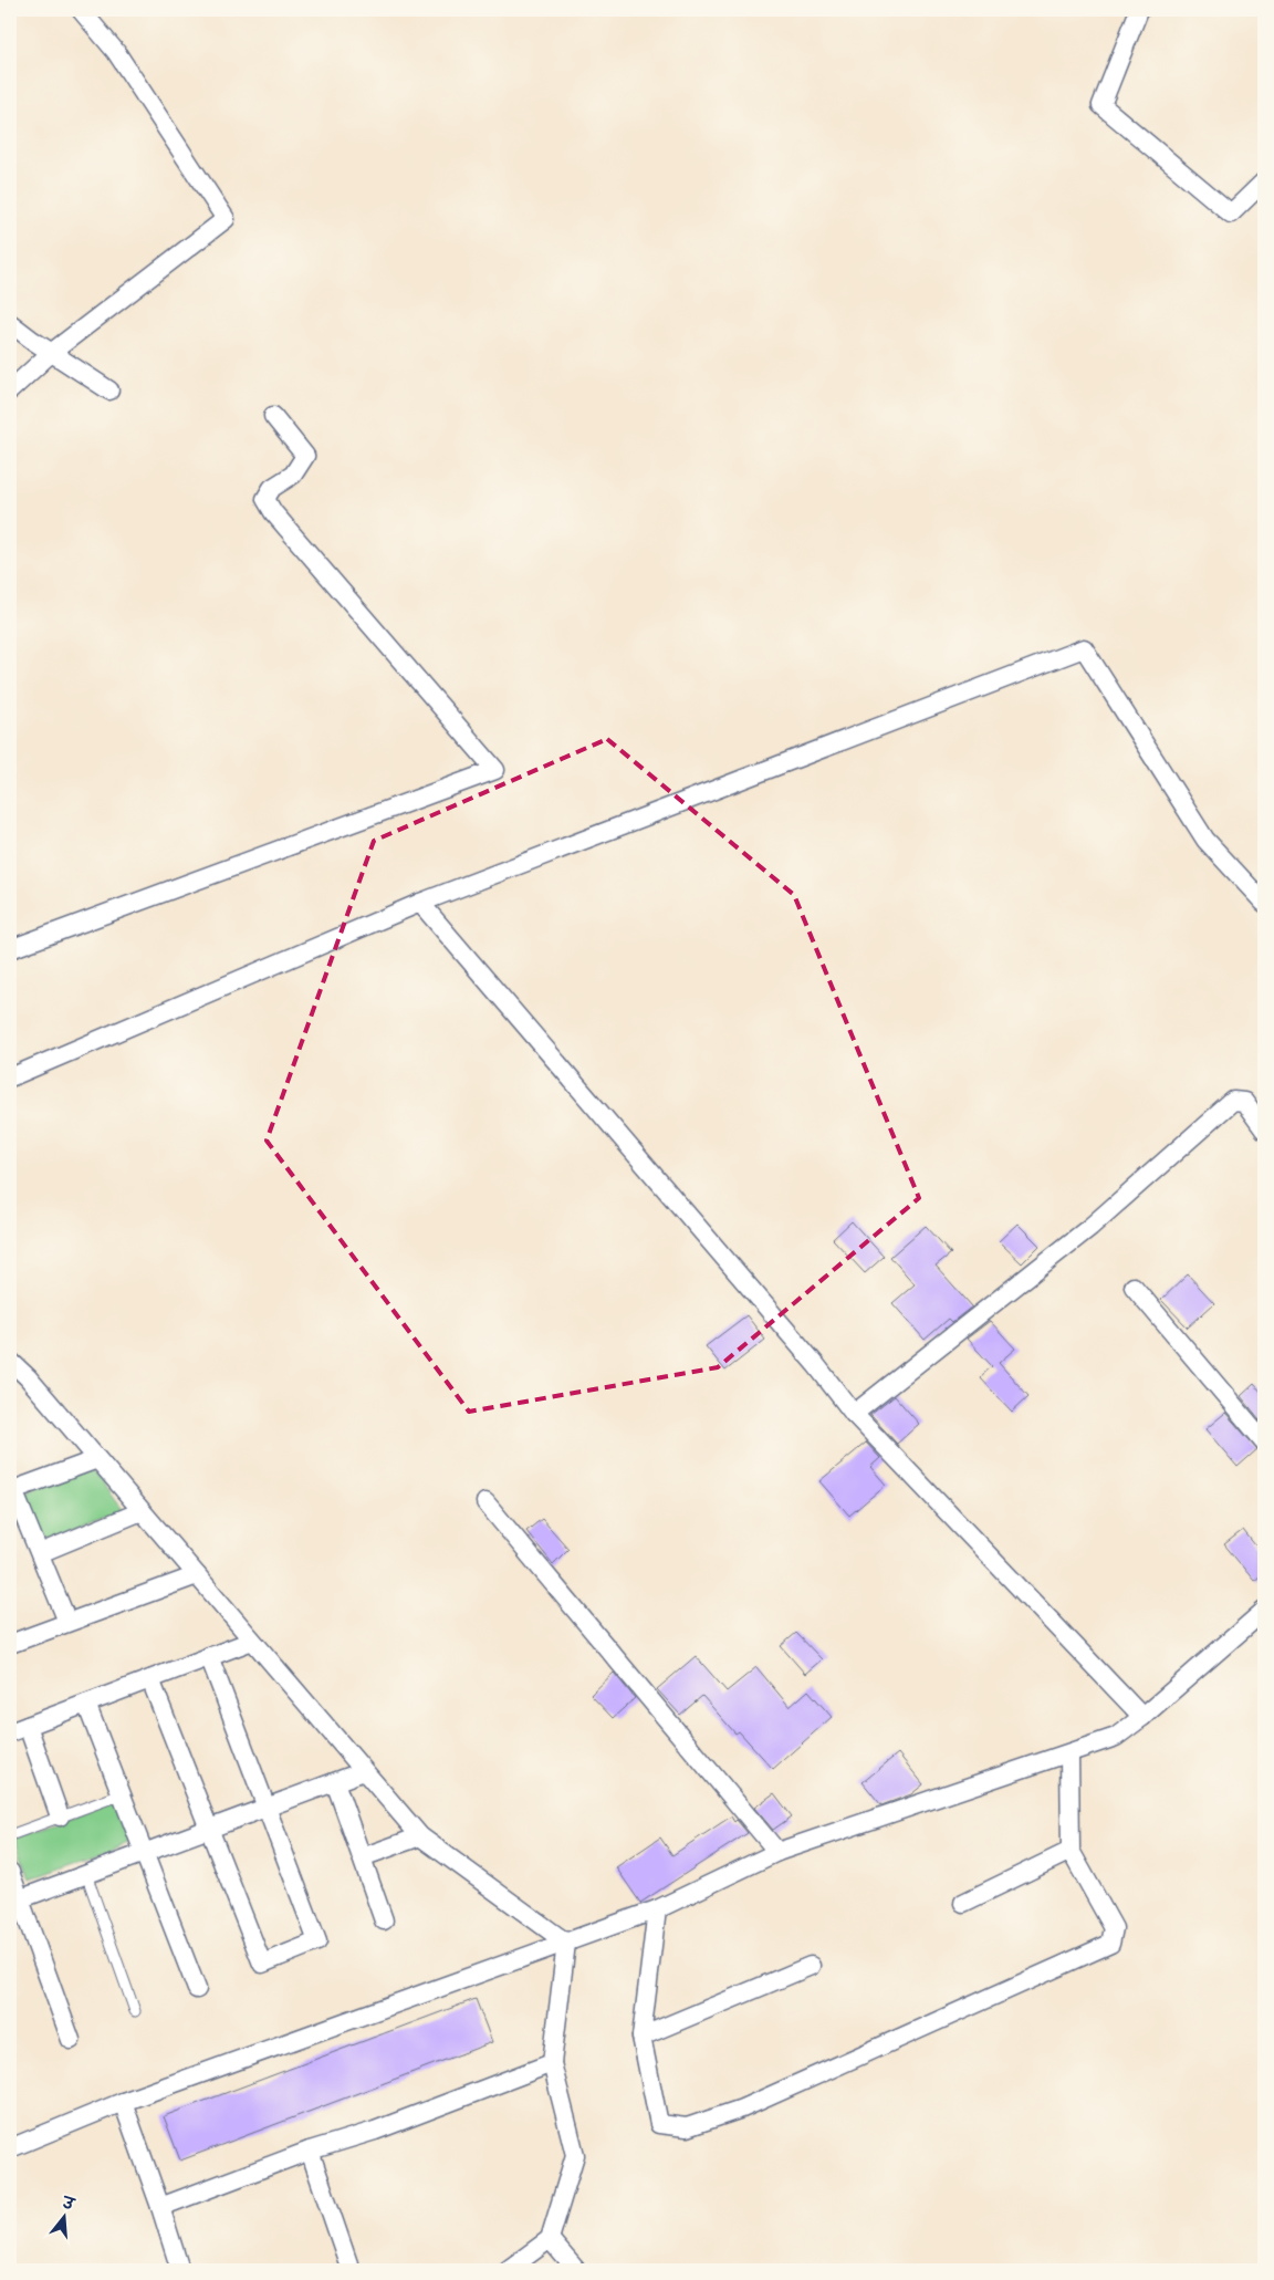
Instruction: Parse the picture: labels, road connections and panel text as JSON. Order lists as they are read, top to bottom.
{
  "north": "top"
}
